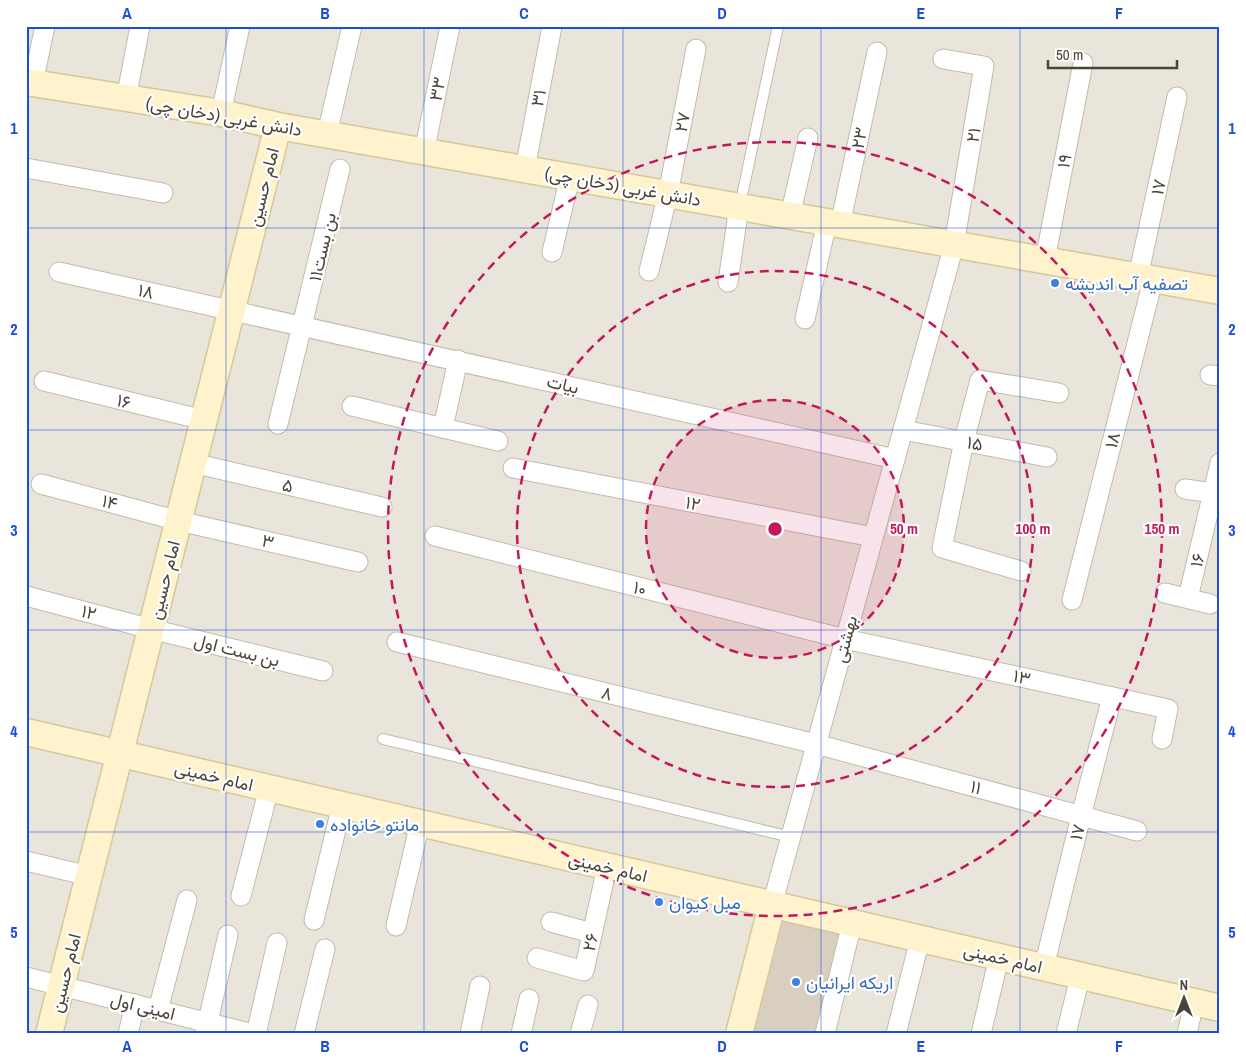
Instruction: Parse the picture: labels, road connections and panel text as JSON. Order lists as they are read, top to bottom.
{
  "streets": {
    "street": [
      "۳۳",
      "۳۱",
      "دانش غربی (دخان چی)",
      "۲۷",
      "۲۱",
      "۲۳",
      "۱۹",
      "امام حسین",
      "۱۷",
      "بن بست۱۱",
      "۱۸",
      "بیات",
      "۱۶",
      "۱۵",
      "۵",
      "۱۴",
      "۱۲",
      "۳",
      "۱۰",
      "بهشتی",
      "بن بست اول",
      "۱۳",
      "۸",
      "امام خمینی",
      "۱۱",
      "۲۶",
      "امینی اول"
    ]
  },
  "crossings": [
    ["۳۳", "دانش غربی (دخان چی)"],
    ["۳۱", "دانش غربی (دخان چی)"],
    ["دانش غربی (دخان چی)", "۲۷"],
    ["دانش غربی (دخان چی)", "۲۱"],
    ["دانش غربی (دخان چی)", "۲۳"],
    ["دانش غربی (دخان چی)", "۱۹"],
    ["دانش غربی (دخان چی)", "امام حسین"],
    ["دانش غربی (دخان چی)", "۱۷"],
    ["دانش غربی (دخان چی)", "۱۸"],
    ["دانش غربی (دخان چی)", "بهشتی"],
    ["۲۱", "بهشتی"],
    ["امام حسین", "۱۸"],
    ["امام حسین", "بیات"],
    ["امام حسین", "۱۶"],
    ["امام حسین", "۵"],
    ["امام حسین", "۱۴"],
    ["امام حسین", "۱۲"],
    ["امام حسین", "۳"],
    ["امام حسین", "بن بست اول"],
    ["امام حسین", "امام خمینی"],
    ["امام حسین", "امینی اول"],
    ["۱۷", "۱۸"],
    ["۱۷", "۱۳"],
    ["۱۷", "امام خمینی"],
    ["۱۷", "۱۱"],
    ["بن بست۱۱", "بیات"],
    ["۱۸", "بیات"],
    ["بیات", "بهشتی"],
    ["۱۵", "بهشتی"],
    ["۱۴", "۳"],
    ["۱۲", "بهشتی"],
    ["۱۲", "بن بست اول"],
    ["۱۰", "بهشتی"],
    ["۱۰", "۱۳"],
    ["بهشتی", "۱۳"],
    ["بهشتی", "۸"],
    ["بهشتی", "امام خمینی"],
    ["بهشتی", "۱۱"],
    ["۸", "۱۱"],
    ["امام خمینی", "۲۶"]
  ],
  "places": [
    "تصفیه آب اندیشه",
    "مانتو خانواده",
    "مبل کیوان",
    "اریکه ایرانیان"
  ],
  "scale_bar": "50 m",
  "north": "top",
  "grid": {
    "columns": [
      "A",
      "B",
      "C",
      "D",
      "E",
      "F"
    ],
    "rows": [
      "1",
      "2",
      "3",
      "4",
      "5"
    ]
  },
  "rings": ["50 m", "100 m", "150 m"]
}
